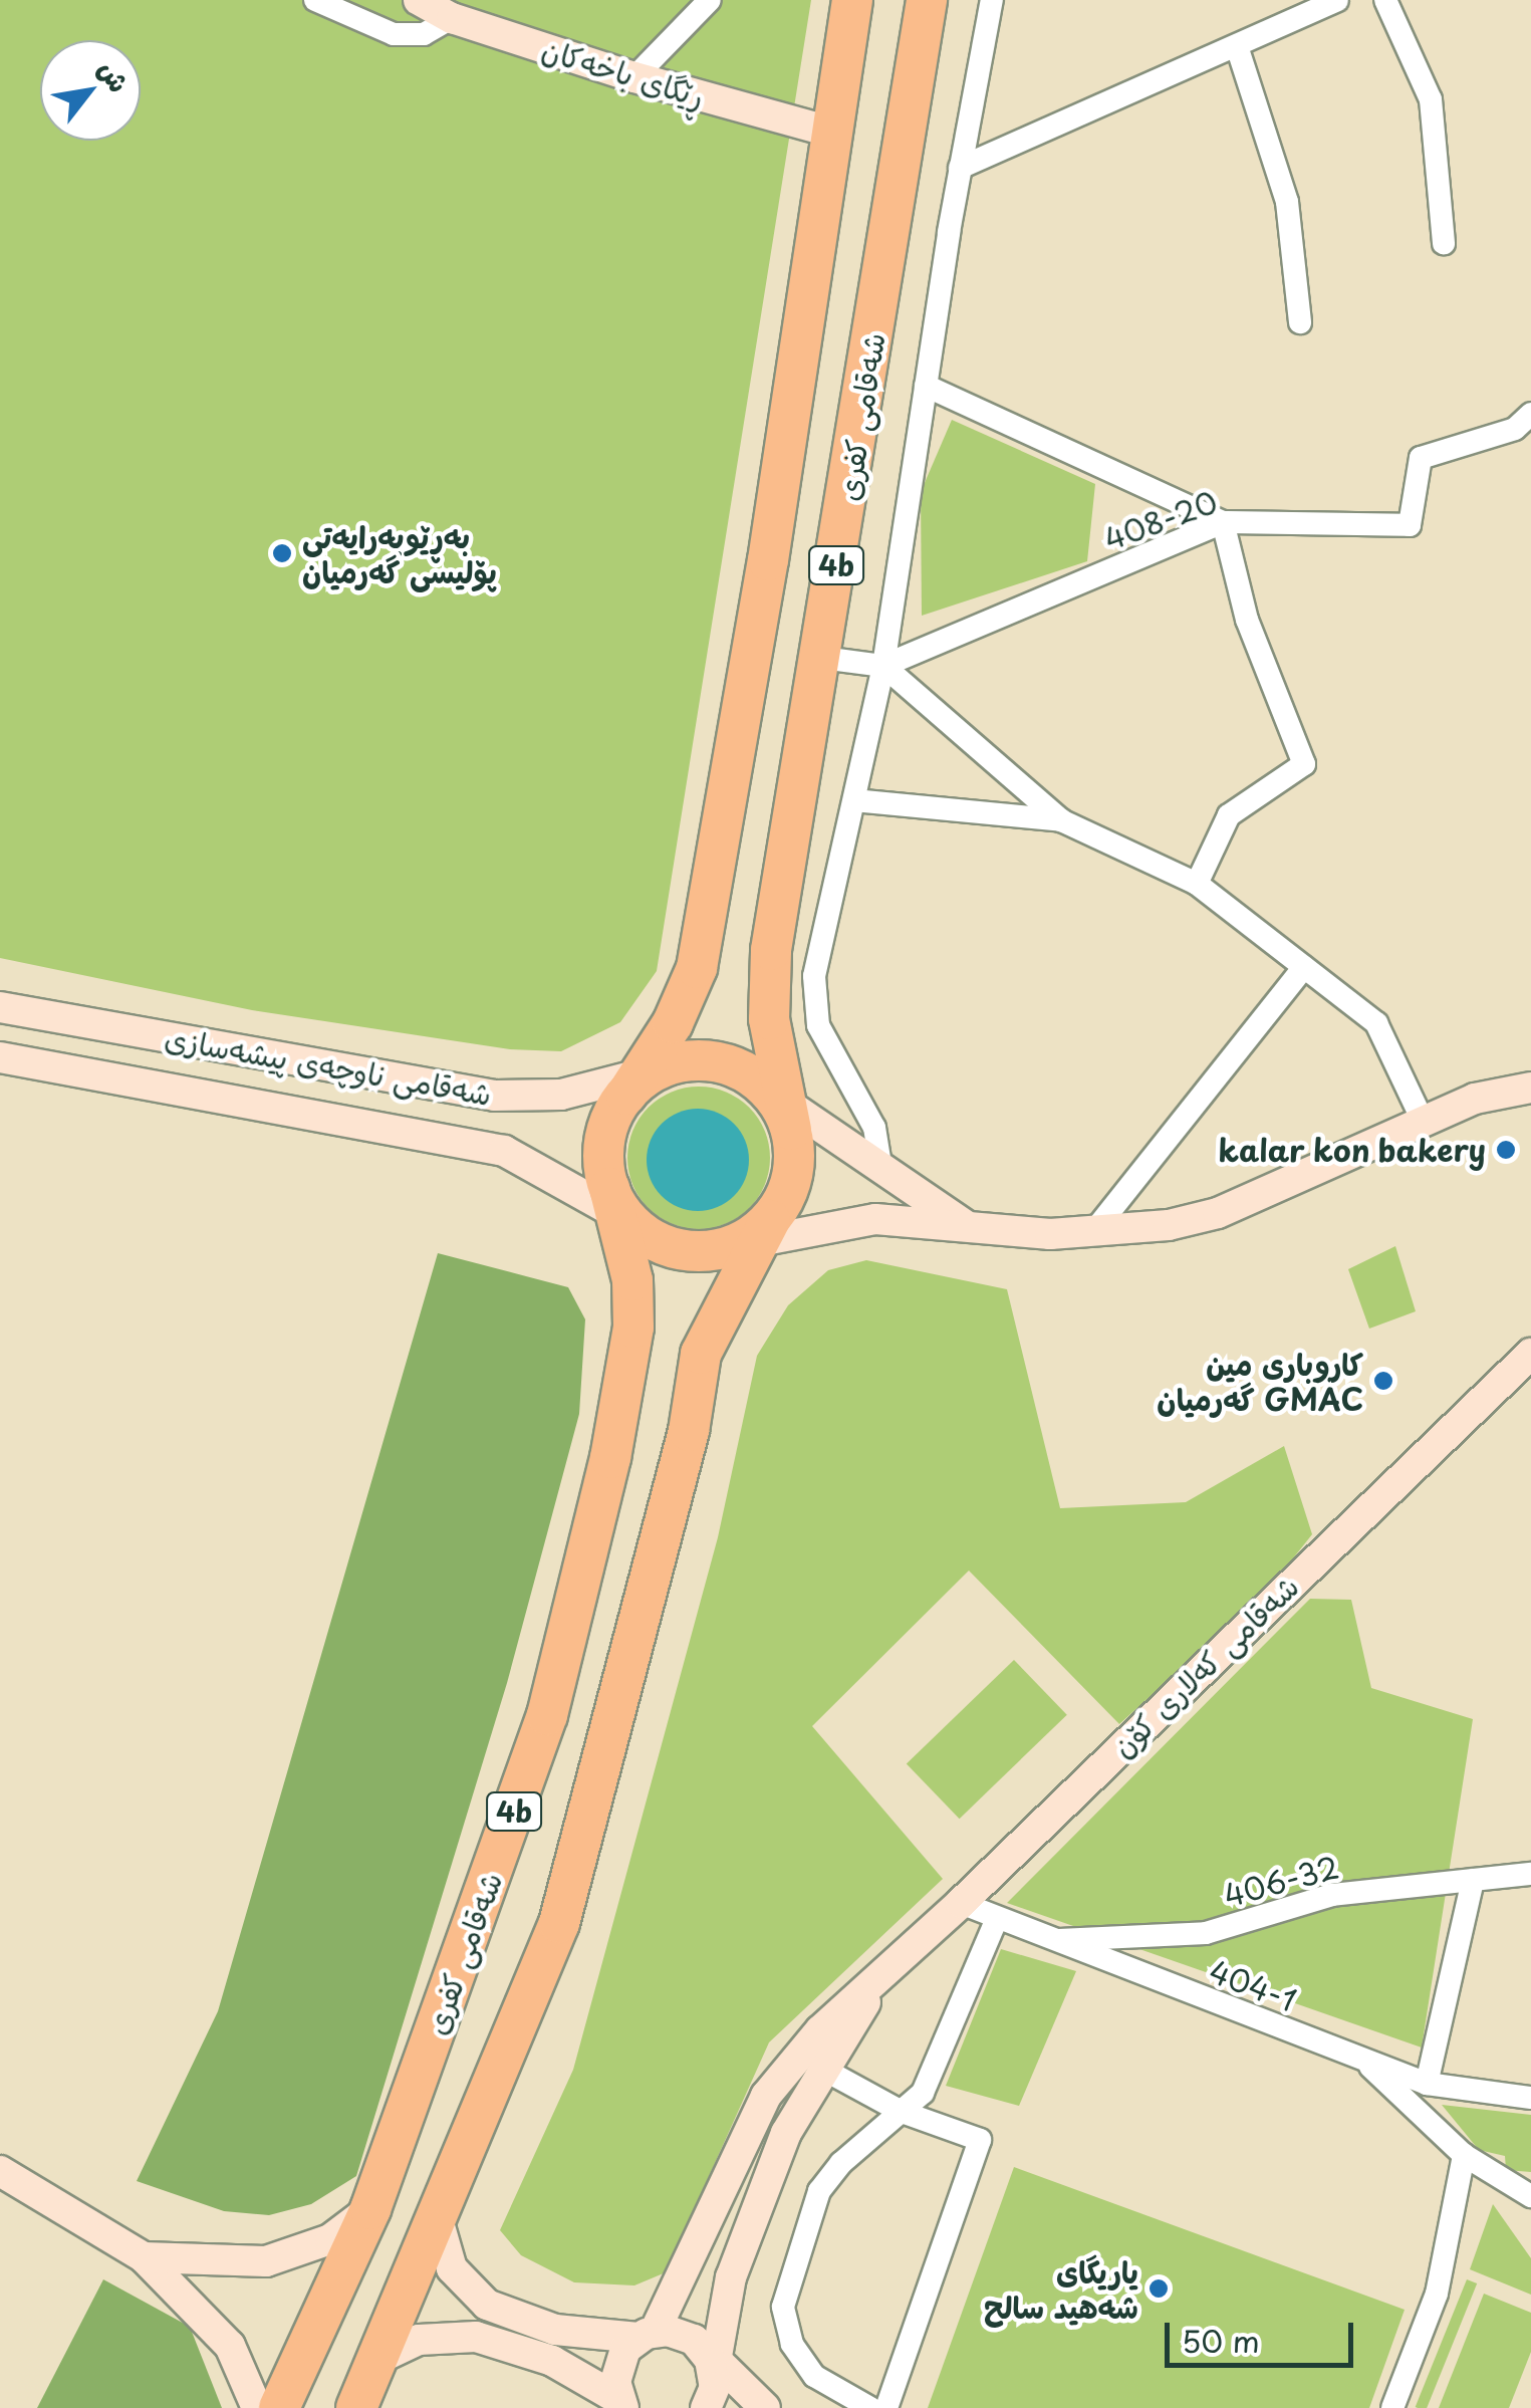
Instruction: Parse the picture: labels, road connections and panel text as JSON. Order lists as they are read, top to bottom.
{
  "streets": {
    "highway": ["شەقامی کفری", "4b"],
    "street": [
      "ڕێگای باخەکان",
      "408-20",
      "شەقامی ناوچەی پیشەسازی",
      "شەقامی کەلاری کۆن",
      "406-32",
      "404-1"
    ]
  },
  "crossings": [
    ["ڕێگای باخەکان", "4b"],
    ["شەقامی کفری", "4b"],
    ["شەقامی کفری", "شەقامی ناوچەی پیشەسازی"],
    ["4b", "شەقامی ناوچەی پیشەسازی"],
    ["شەقامی کەلاری کۆن", "404-1"],
    ["406-32", "404-1"]
  ],
  "places": [
    "بەڕێوبەرایەتی پۆلیسی گەرمیان",
    "kalar kon bakery",
    "کاروباری مین گەرمیان GMAC",
    "یاریگای شەهید سالح"
  ],
  "scale_bar": "50 m",
  "north": "top right"
}
